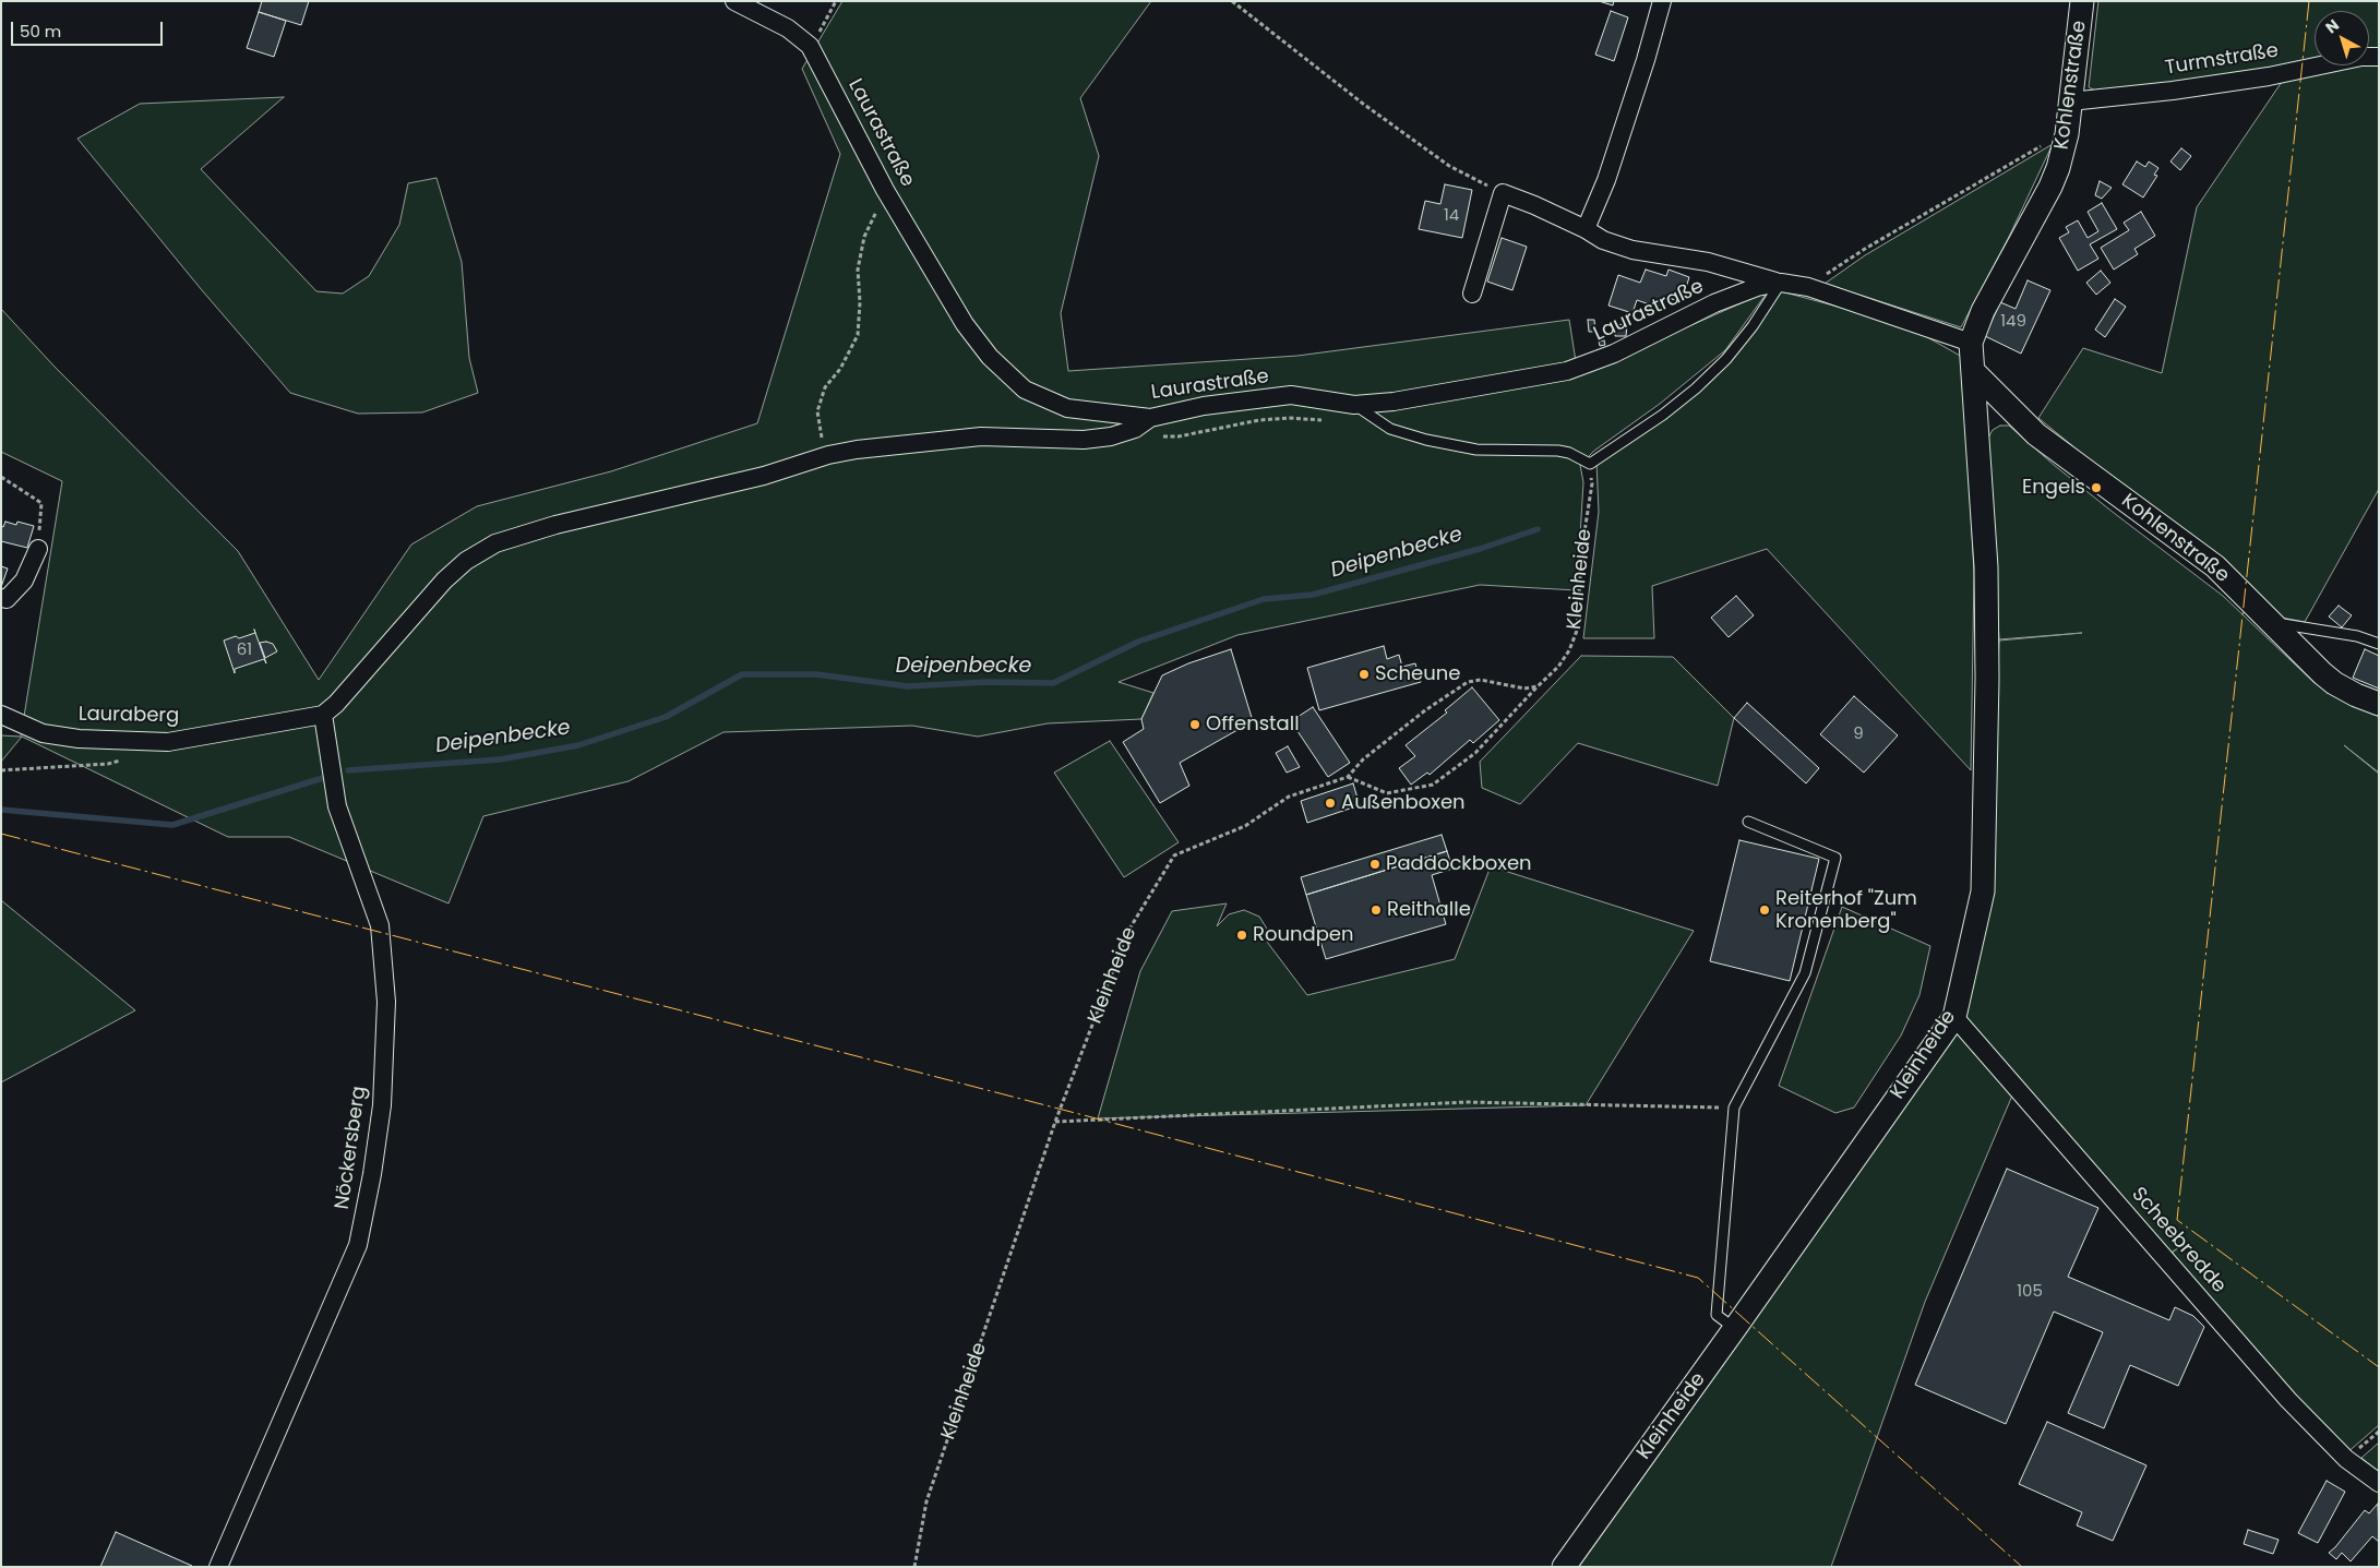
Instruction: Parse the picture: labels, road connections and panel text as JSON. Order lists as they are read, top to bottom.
{
  "streets": {
    "street": [
      "Turmstraße",
      "Kohlenstraße",
      "Laurastraße",
      "Kleinheide",
      "Lauraberg",
      "Nöckersberg",
      "Scheebredde"
    ]
  },
  "crossings": [
    ["Turmstraße", "Kohlenstraße"],
    ["Kohlenstraße", "Laurastraße"],
    ["Kohlenstraße", "Kleinheide"],
    ["Laurastraße", "Kleinheide"],
    ["Kleinheide", "Scheebredde"],
    ["Lauraberg", "Nöckersberg"]
  ],
  "water": ["Deipenbecke"],
  "places": [
    "Engels",
    "Scheune",
    "Offenstall",
    "Außenboxen",
    "Paddockboxen",
    "Reithalle",
    "Reiterhof \"Zum Kronenberg\"",
    "Roundpen"
  ],
  "house_numbers": [
    "14",
    "149",
    "61",
    "9",
    "105"
  ],
  "scale_bar": "50 m",
  "north": "top left"
}
